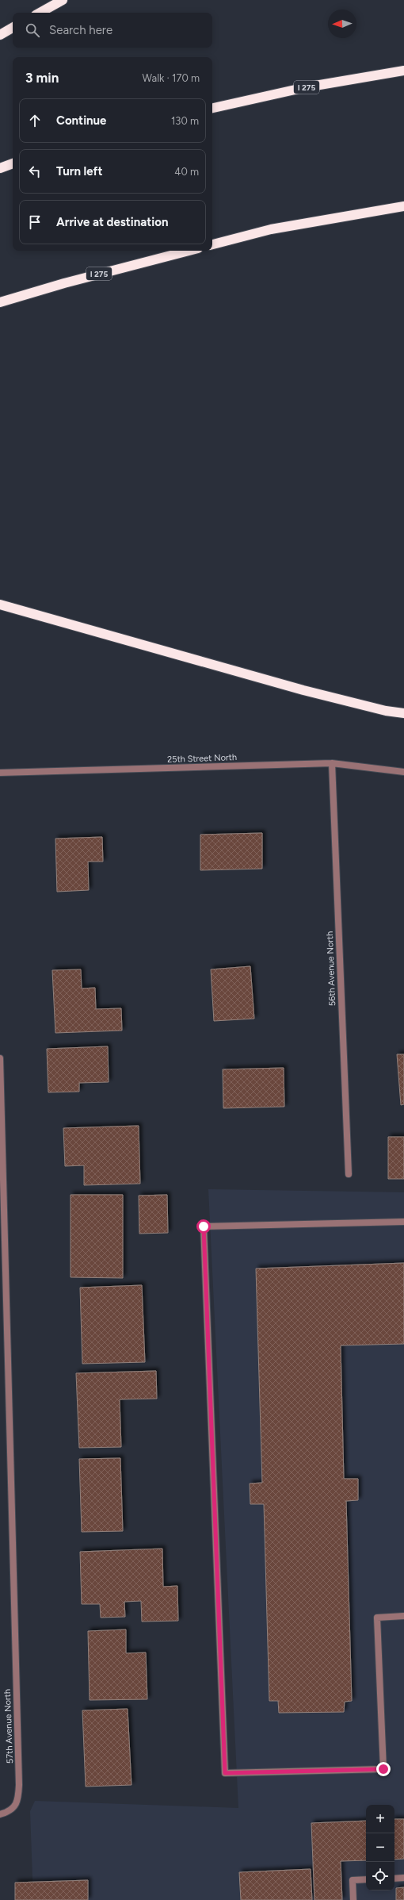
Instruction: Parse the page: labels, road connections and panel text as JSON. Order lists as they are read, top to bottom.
{
  "streets": {
    "highway": ["I 275"],
    "street": ["25th Street North", "56th Avenue North", "57th Avenue North"]
  },
  "crossings": [
    ["25th Street North", "56th Avenue North"]
  ],
  "north": "left",
  "page": {
    "search": "Search here",
    "heading": ["3 min", "Walk · 170 m"],
    "list": [
      ["Continue", "130 m"],
      ["Turn left", "40 m"],
      "Arrive at destination"
    ],
    "map_buttons": ["+", "−"]
  }
}
